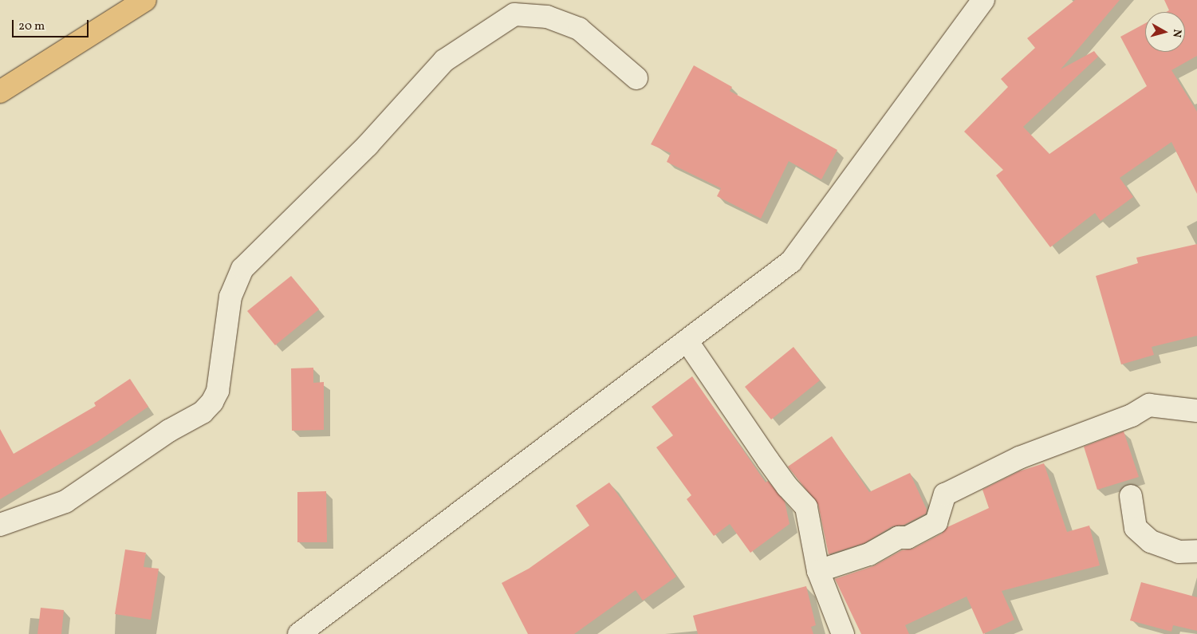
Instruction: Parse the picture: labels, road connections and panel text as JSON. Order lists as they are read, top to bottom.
{
  "scale_bar": "20 m",
  "north": "right"
}
